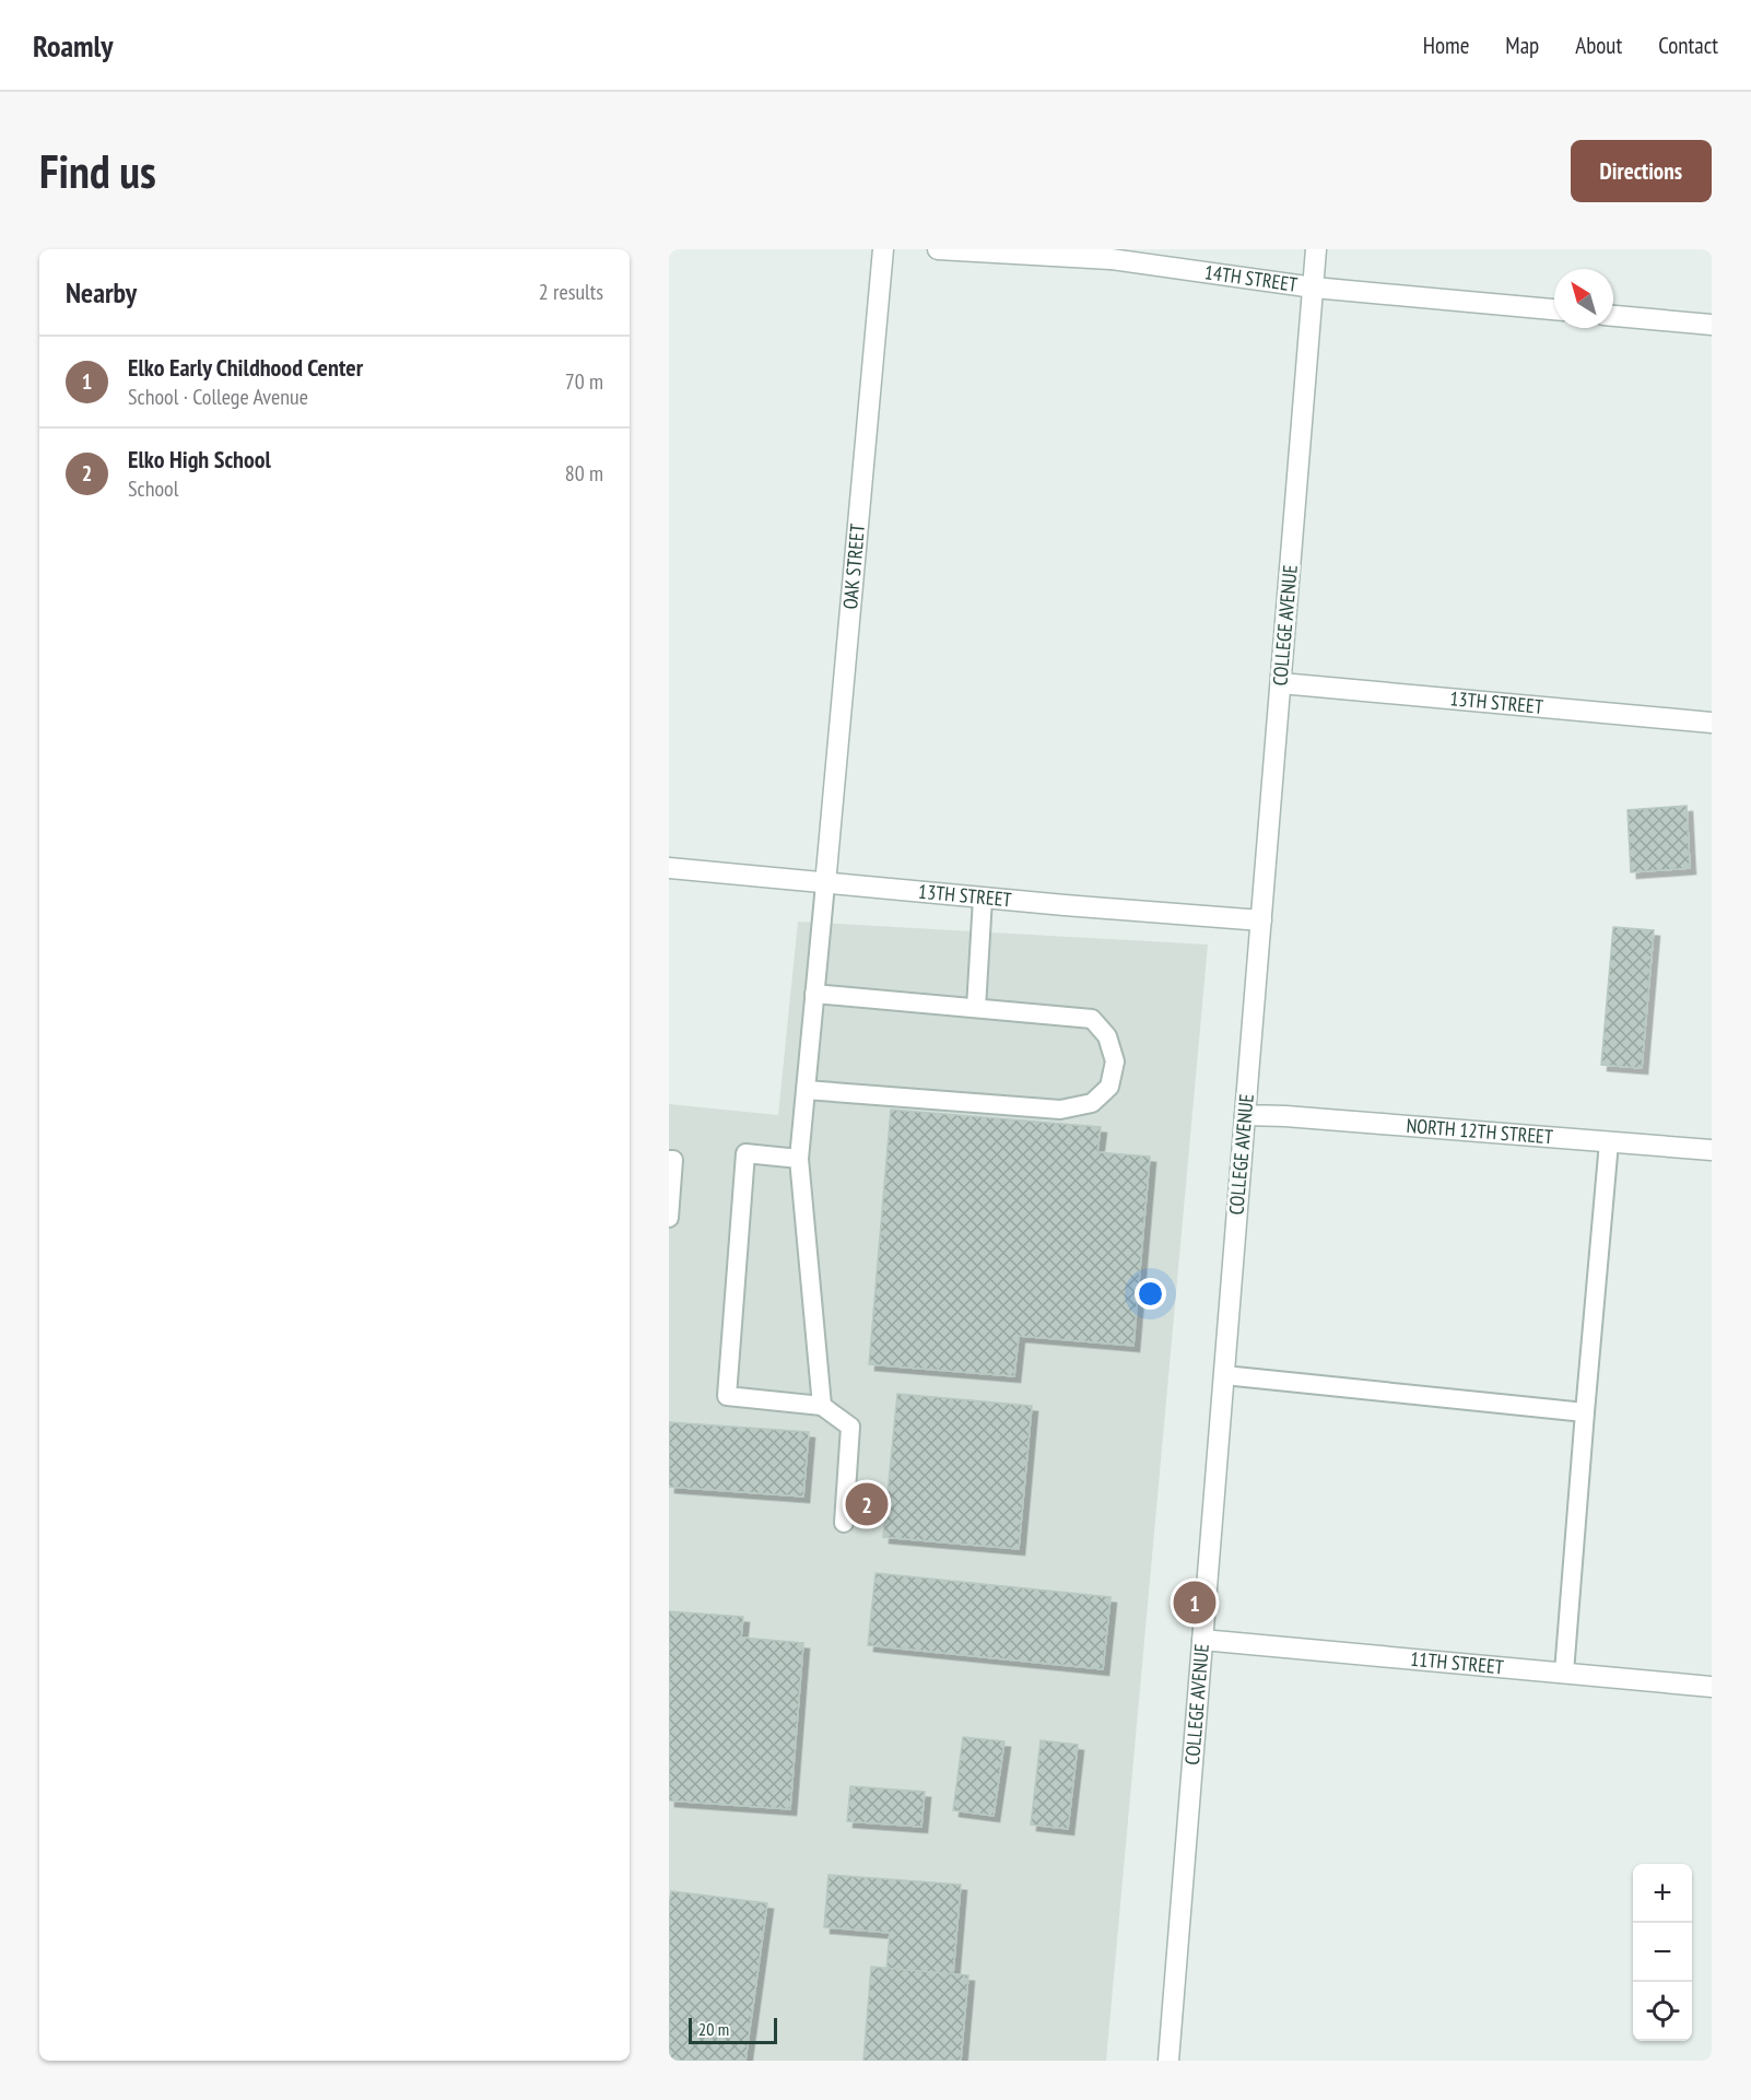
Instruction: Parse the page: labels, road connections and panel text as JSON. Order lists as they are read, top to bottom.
{
  "streets": {
    "street": [
      "14TH STREET",
      "OAK STREET",
      "COLLEGE AVENUE",
      "13TH STREET",
      "NORTH 12TH STREET",
      "11TH STREET"
    ]
  },
  "crossings": [
    ["14TH STREET", "COLLEGE AVENUE"],
    ["OAK STREET", "13TH STREET"],
    ["COLLEGE AVENUE", "13TH STREET"],
    ["COLLEGE AVENUE", "NORTH 12TH STREET"],
    ["COLLEGE AVENUE", "11TH STREET"]
  ],
  "scale_bar": "20 m",
  "north": "top left",
  "page": {
    "header": "Roamly",
    "nav": [
      "Home",
      "Map",
      "About",
      "Contact"
    ],
    "buttons": "Directions",
    "title": "Find us",
    "heading": ["Nearby", "2 results"],
    "list": [
      {
        "mark": "1",
        "name": "Elko Early Childhood Center",
        "note": "School · College Avenue",
        "value": "70 m"
      },
      {
        "mark": "2",
        "name": "Elko High School",
        "note": "School",
        "value": "80 m"
      }
    ],
    "pins": ["2", "1"],
    "map_buttons": ["+", "−"],
    "scale": "20 m"
  }
}
